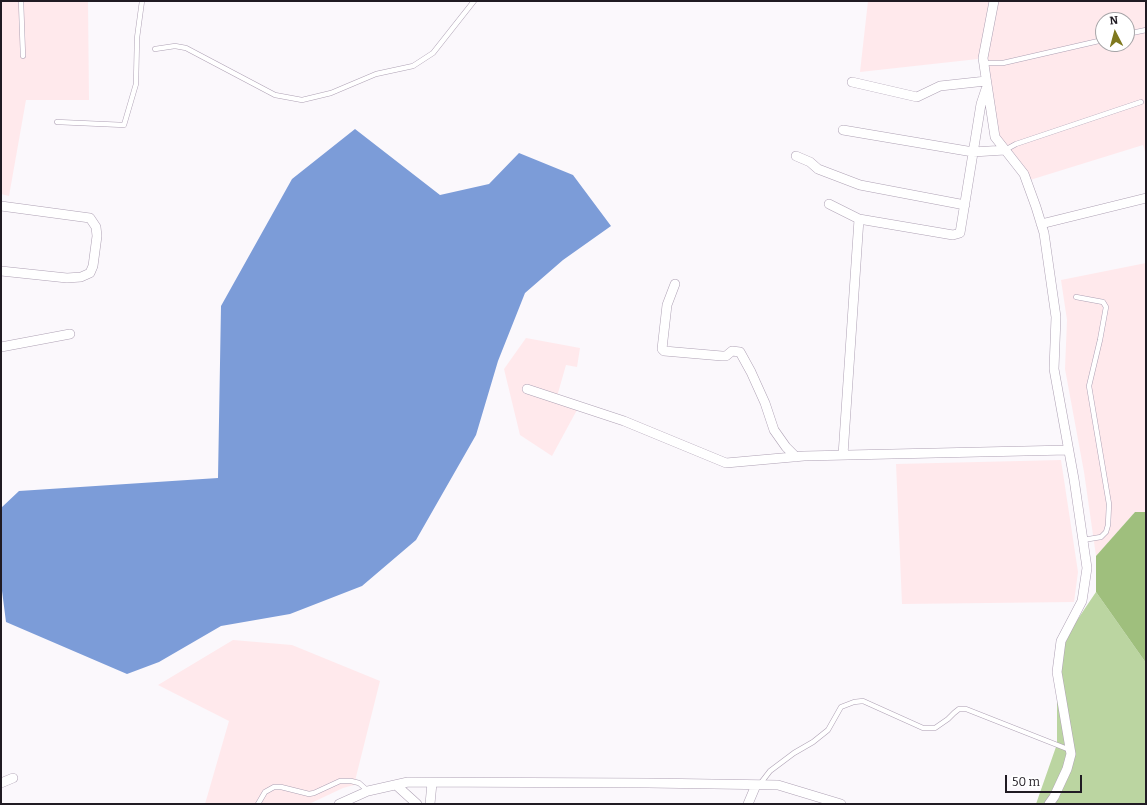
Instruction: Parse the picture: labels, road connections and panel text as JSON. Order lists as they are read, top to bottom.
{
  "scale_bar": "50 m",
  "north": "top"
}
